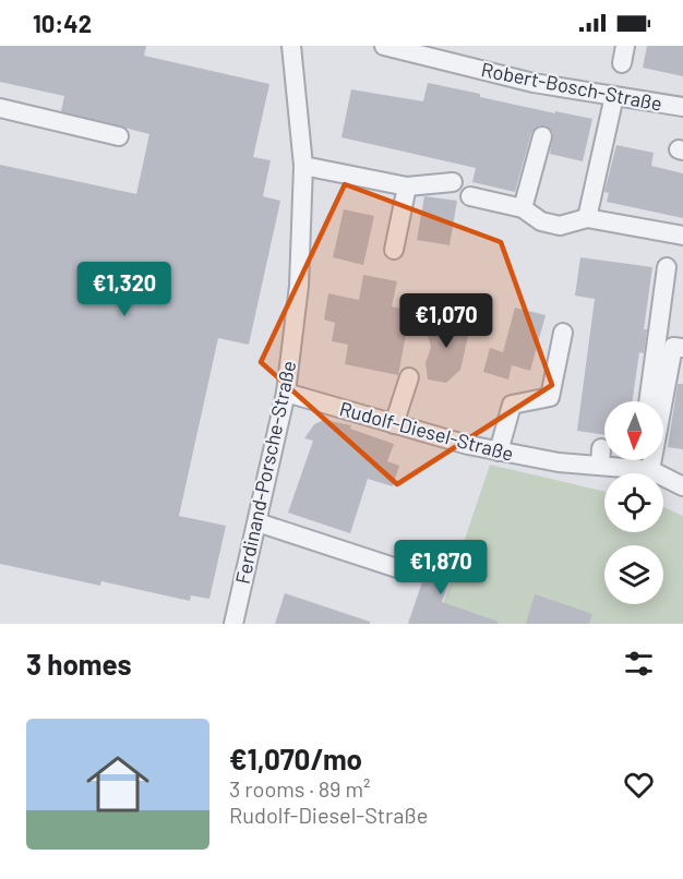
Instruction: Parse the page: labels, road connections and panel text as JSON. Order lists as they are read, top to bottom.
{
  "streets": {
    "street": ["Robert-Bosch-Straße", "Rudolf-Diesel-Straße", "Ferdinand-Porsche-Straße"]
  },
  "crossings": [
    ["Rudolf-Diesel-Straße", "Ferdinand-Porsche-Straße"]
  ],
  "north": "bottom",
  "page": {
    "status": "10:42",
    "price": ["€1,320", "€1,070", "€1,870"],
    "heading": "3 homes",
    "list": [
      {
        "name": "€1,070/mo",
        "note": "3 rooms · 89 m² · Rudolf-Diesel-Straße"
      }
    ]
  }
}
